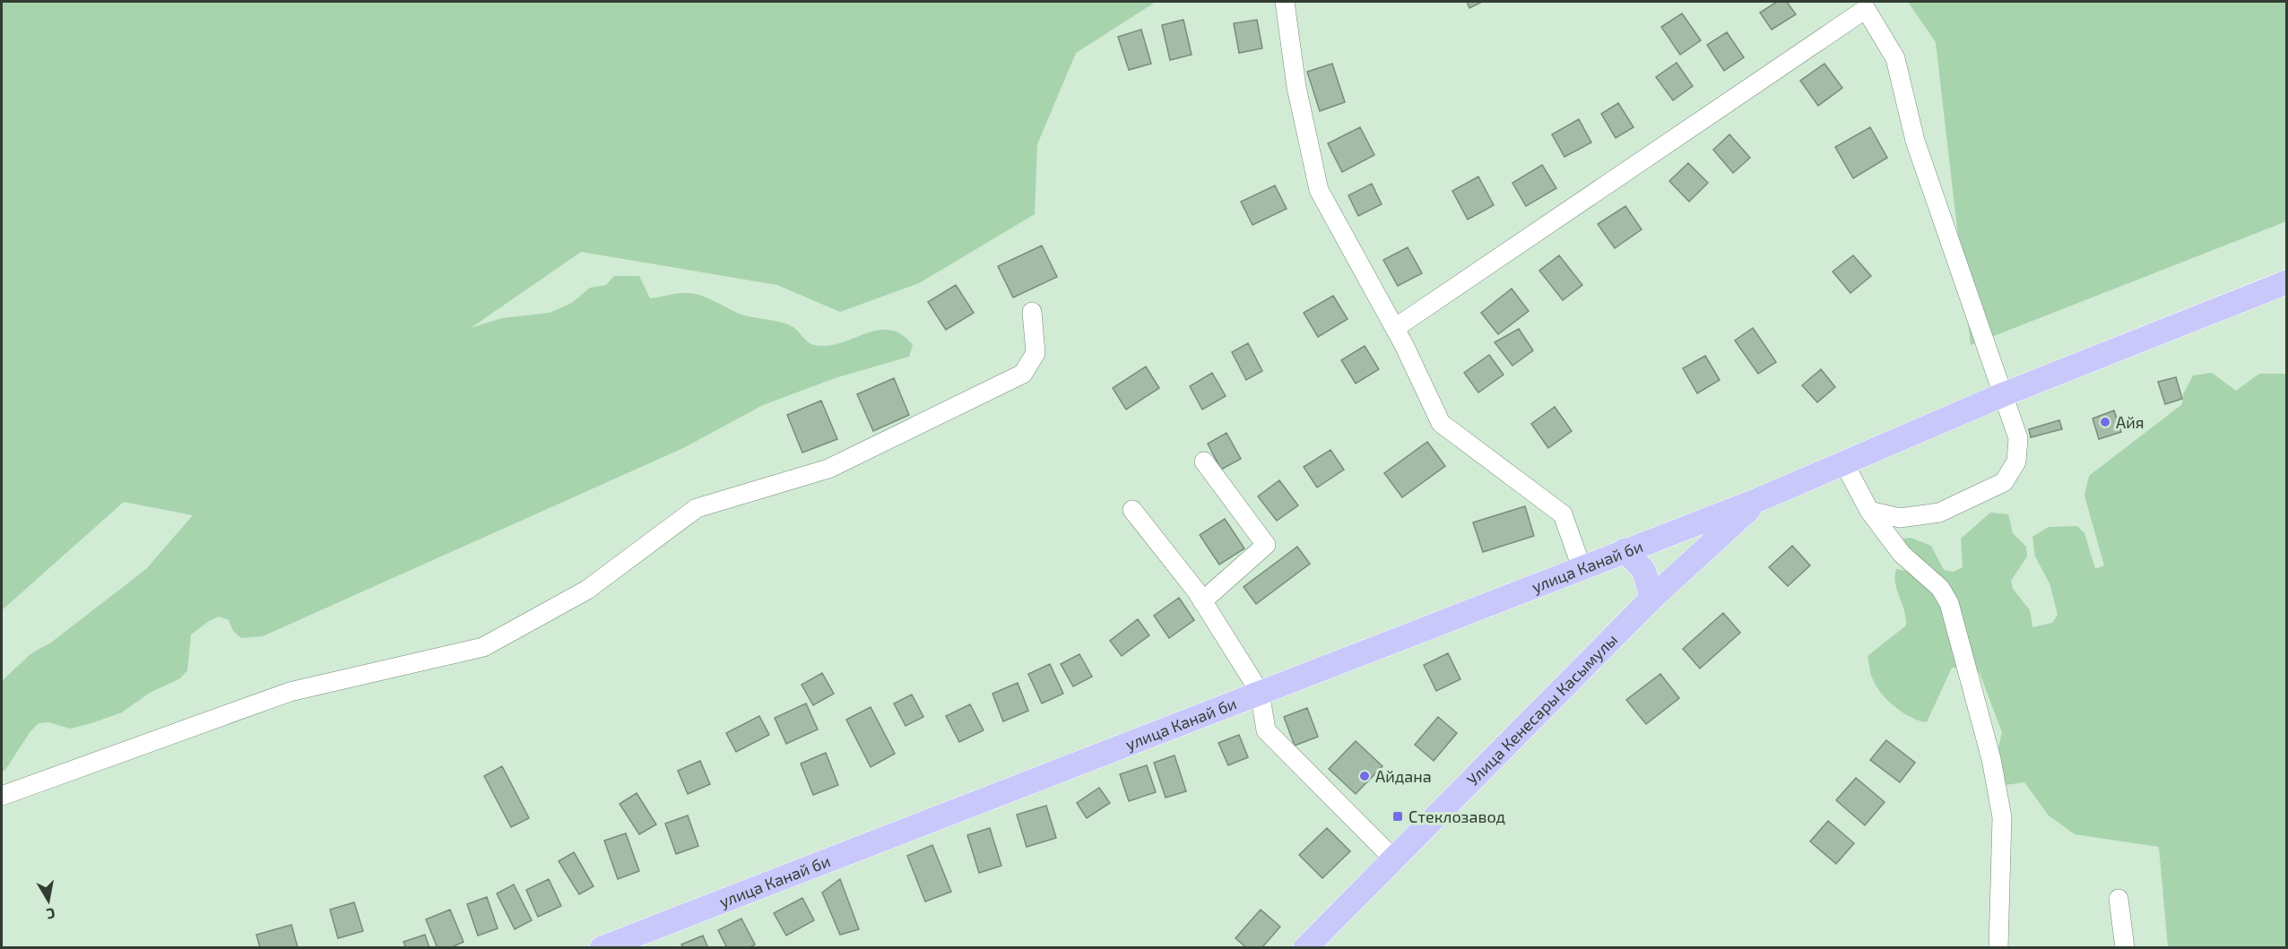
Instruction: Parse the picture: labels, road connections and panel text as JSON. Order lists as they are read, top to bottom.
{
  "streets": {
    "main road": ["улица Канай би", "Улица Кенесары Касымулы"]
  },
  "crossings": [
    ["улица Канай би", "Улица Кенесары Касымулы"]
  ],
  "places": {
    "other": ["Айя", "Айдана"],
    "transit": ["Стеклозавод"]
  },
  "north": "bottom"
}
